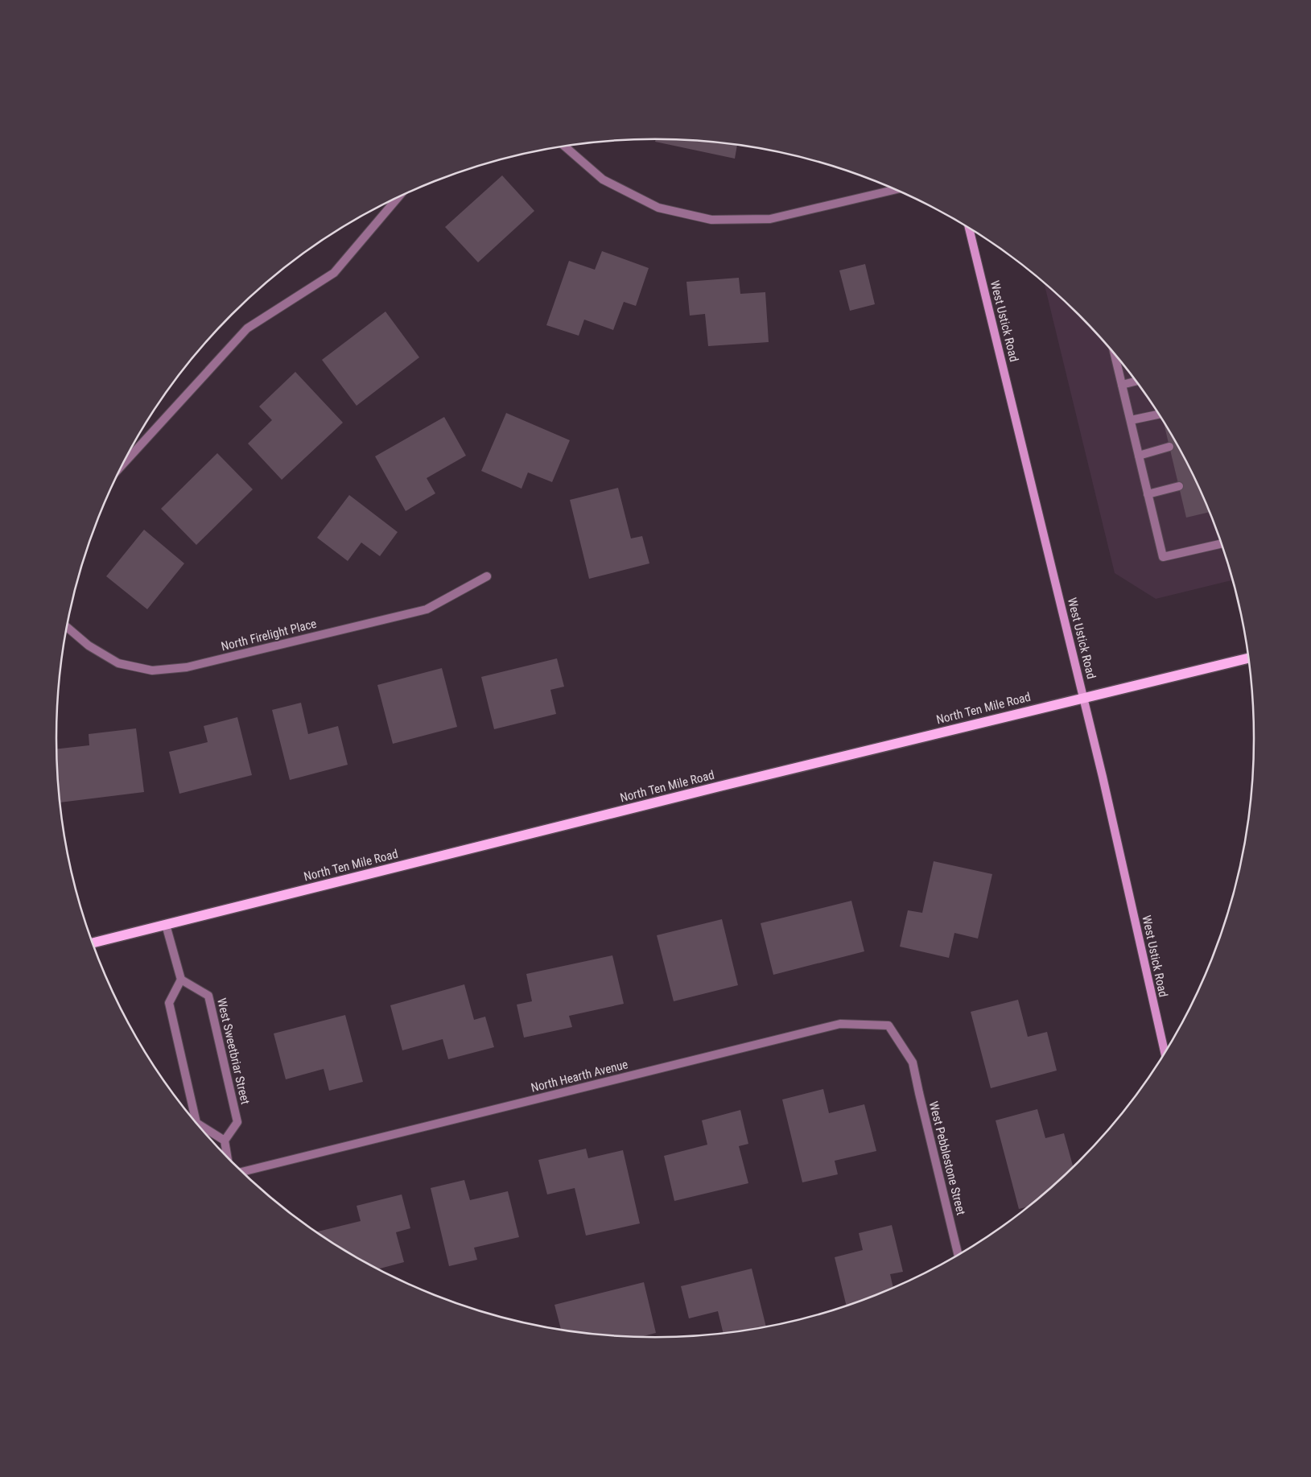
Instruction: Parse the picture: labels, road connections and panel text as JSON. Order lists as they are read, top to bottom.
{
  "streets": {
    "main road": ["West Ustick Road", "North Ten Mile Road"],
    "street": [
      "North Firelight Place",
      "West Sweetbriar Street",
      "North Hearth Avenue",
      "West Pebblestone Street"
    ]
  },
  "crossings": [
    ["West Ustick Road", "North Ten Mile Road"],
    ["North Hearth Avenue", "West Pebblestone Street"]
  ]
}
